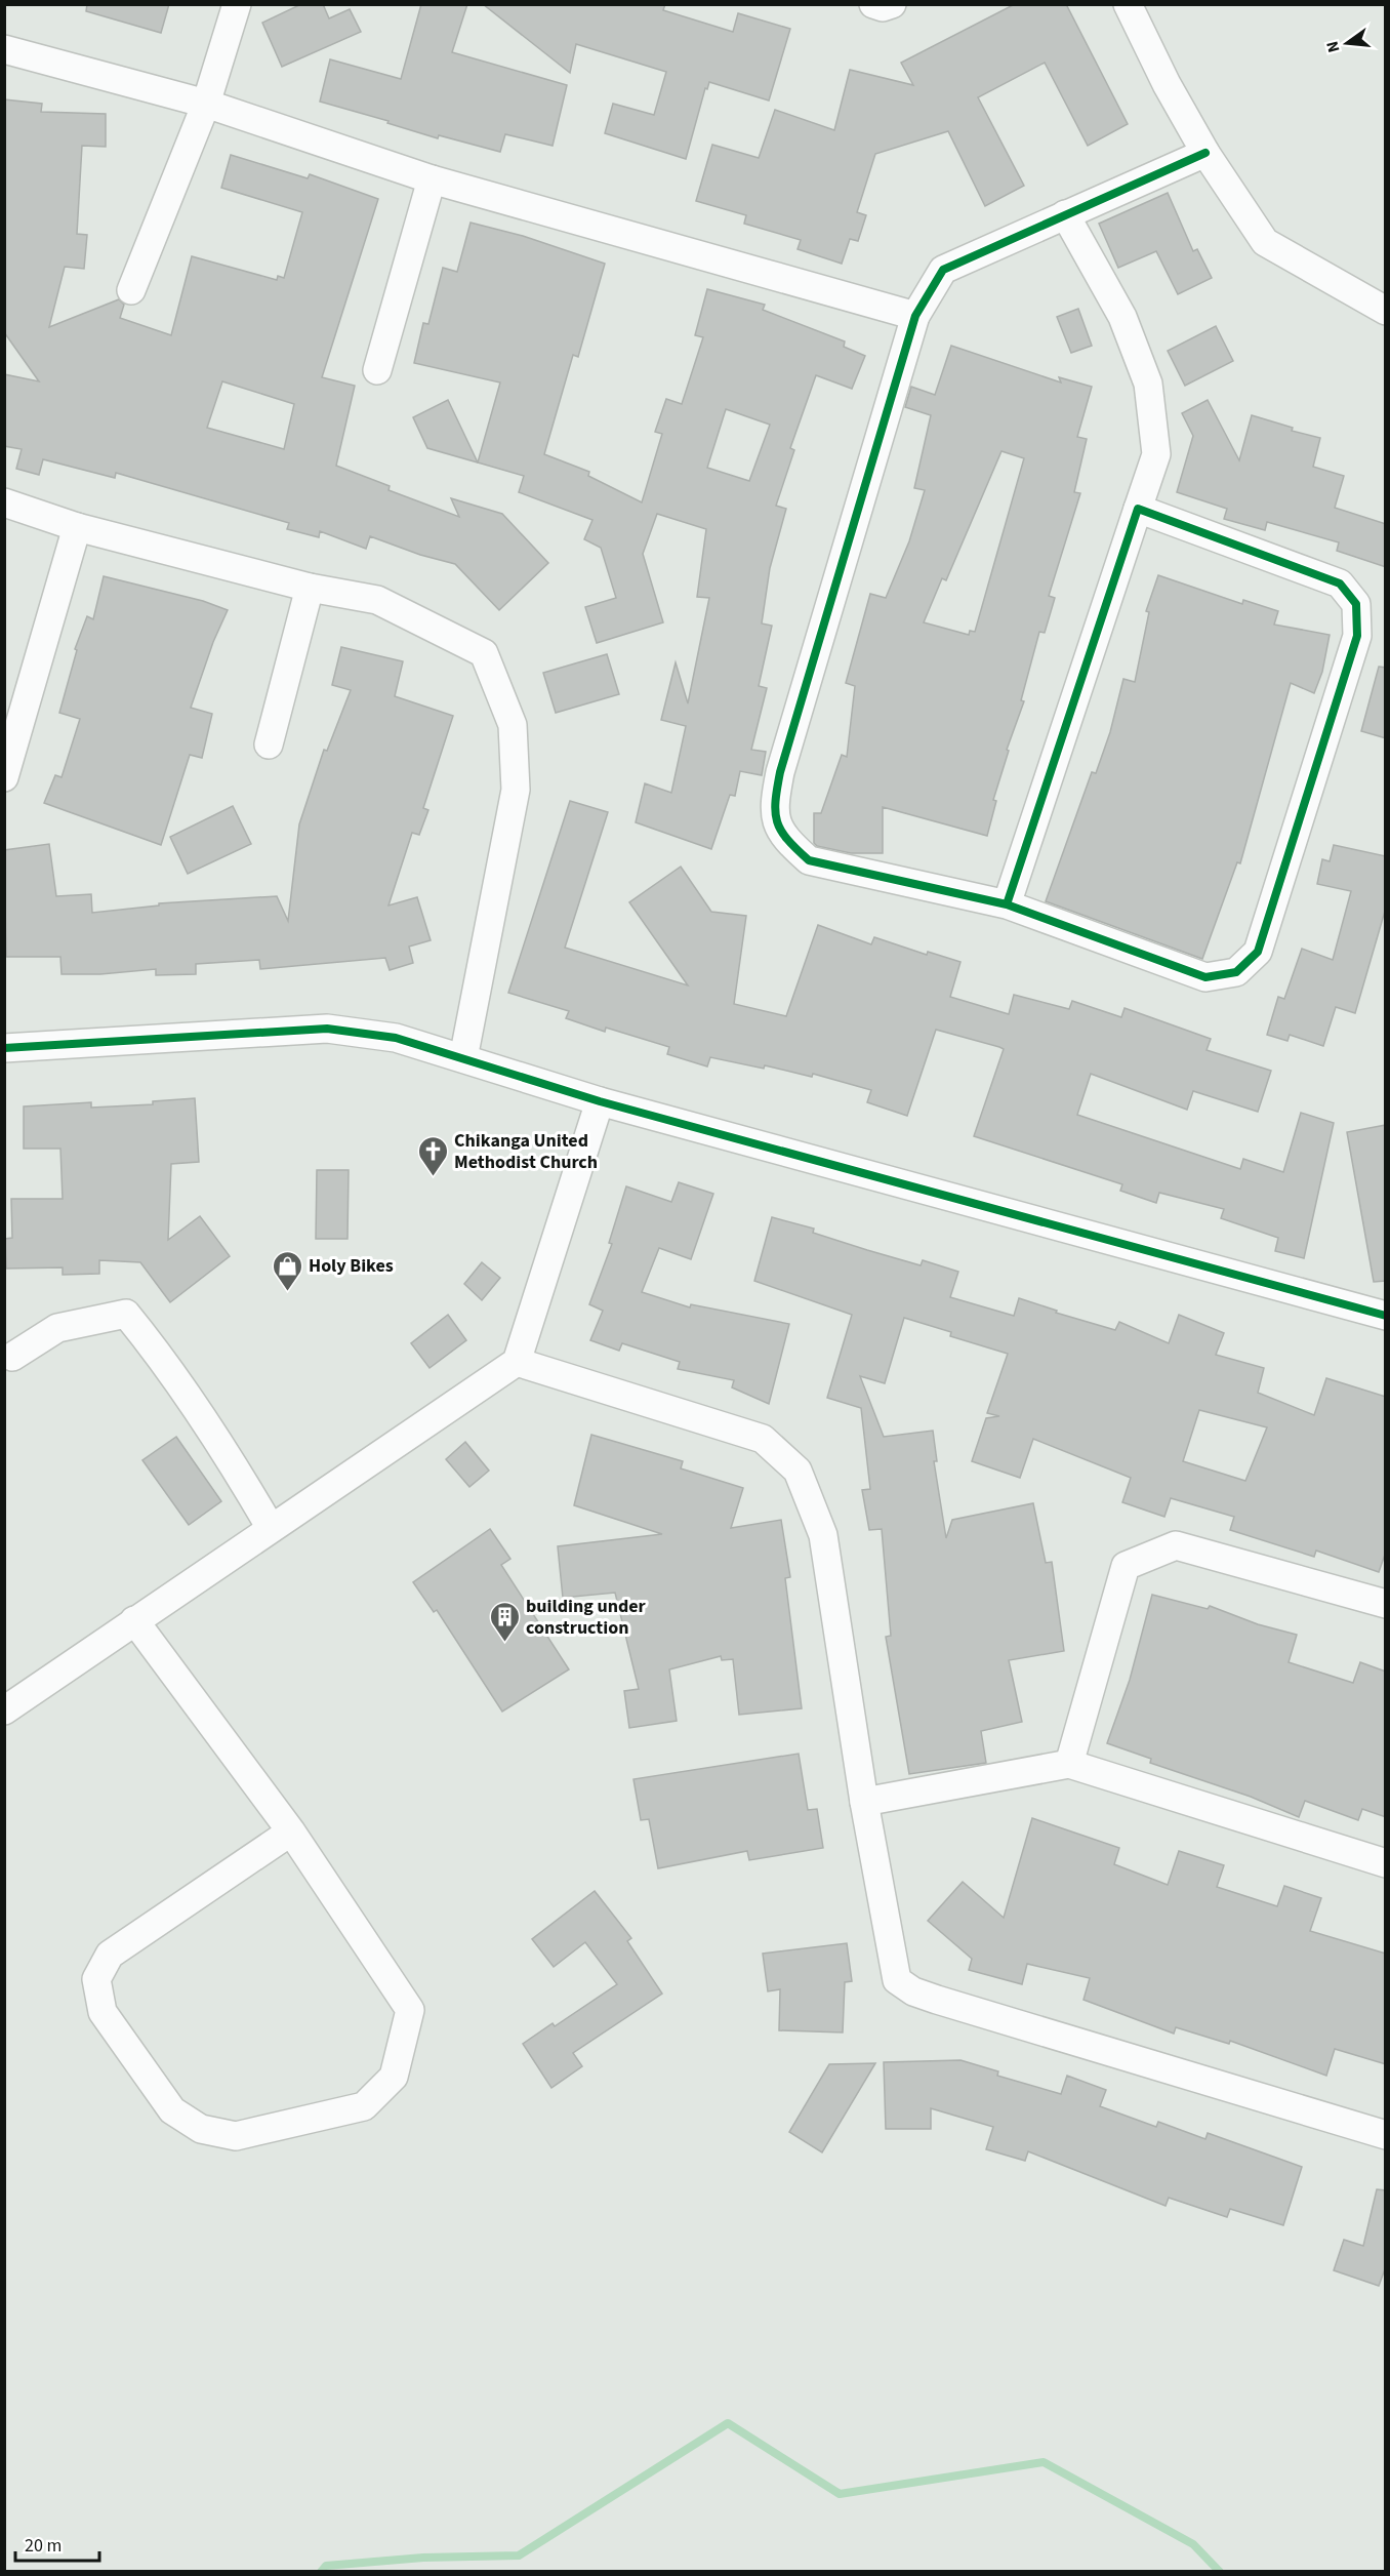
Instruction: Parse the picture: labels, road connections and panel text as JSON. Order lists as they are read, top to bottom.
{
  "places": {
    "church": ["Chikanga United Methodist Church"],
    "shop": ["Holy Bikes"],
    "building": ["building under construction"]
  },
  "scale_bar": "20 m",
  "north": "left"
}
